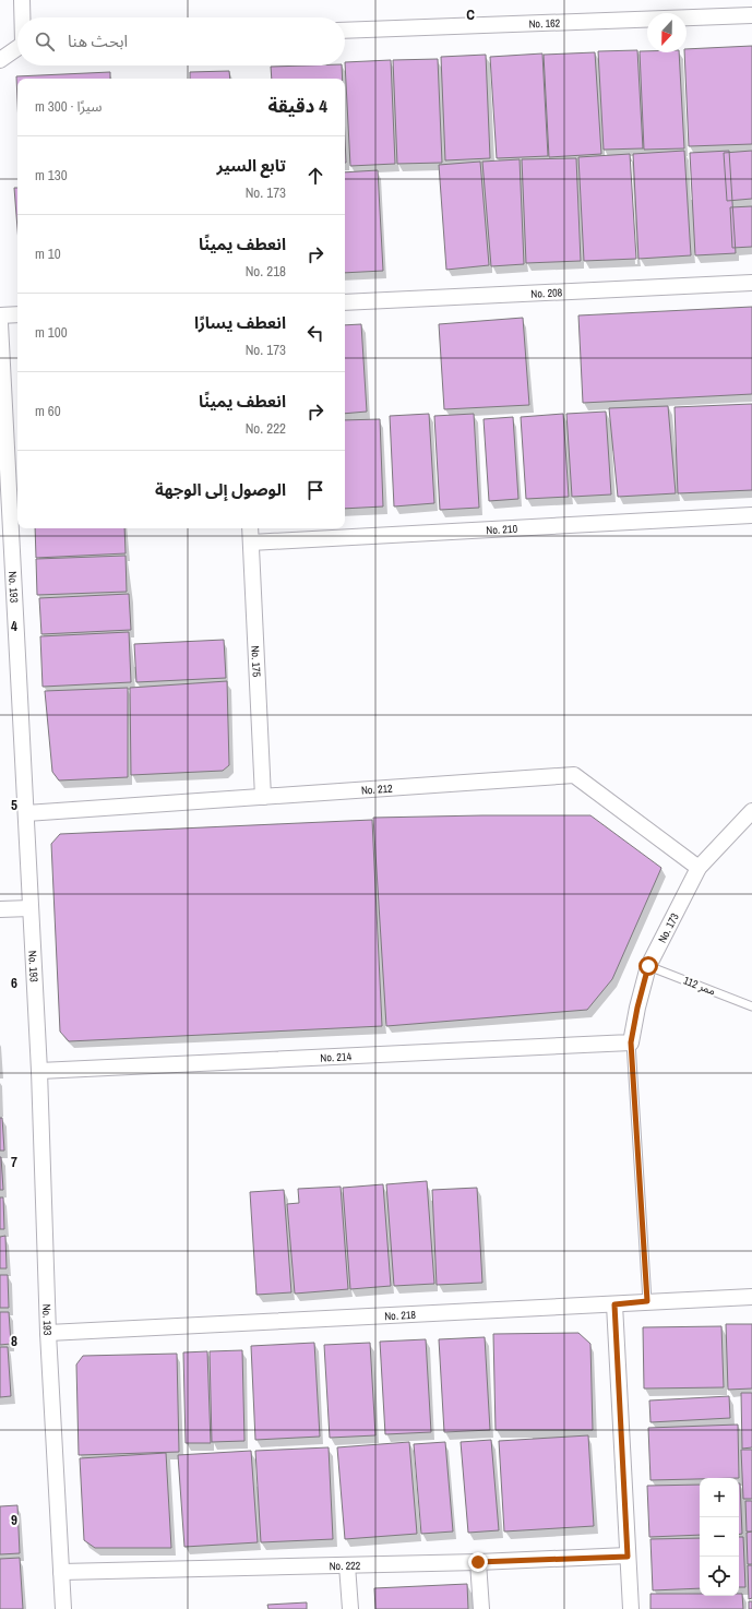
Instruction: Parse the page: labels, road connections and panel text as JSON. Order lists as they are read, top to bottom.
{
  "streets": {
    "street": [
      "No. 162",
      "No. 208",
      "No. 210",
      "No. 193",
      "No. 175",
      "No. 212",
      "No. 173",
      "No. 214",
      "No. 218",
      "No. 222"
    ],
    "lane": ["ممر 112"]
  },
  "crossings": [
    ["No. 210", "No. 175"],
    ["No. 193", "No. 212"],
    ["No. 193", "No. 214"],
    ["No. 193", "No. 218"],
    ["No. 193", "No. 222"],
    ["No. 175", "No. 212"],
    ["No. 212", "No. 173"],
    ["No. 173", "ممر 112"],
    ["No. 173", "No. 214"],
    ["No. 173", "No. 218"]
  ],
  "north": "bottom",
  "page": {
    "search": "ابحث هنا",
    "heading": ["4 دقيقة", "سيرًا · 300 m"],
    "list": [
      ["تابع السير", "No. 173", "130 m"],
      ["انعطف يمينًا", "No. 218", "10 m"],
      ["انعطف يسارًا", "No. 173", "100 m"],
      ["انعطف يمينًا", "No. 222", "60 m"],
      "الوصول إلى الوجهة"
    ],
    "map_buttons": ["+", "−"]
  },
  "grid": {
    "columns": ["C"],
    "rows": [
      "4",
      "5",
      "6",
      "7",
      "8",
      "9"
    ]
  }
}
